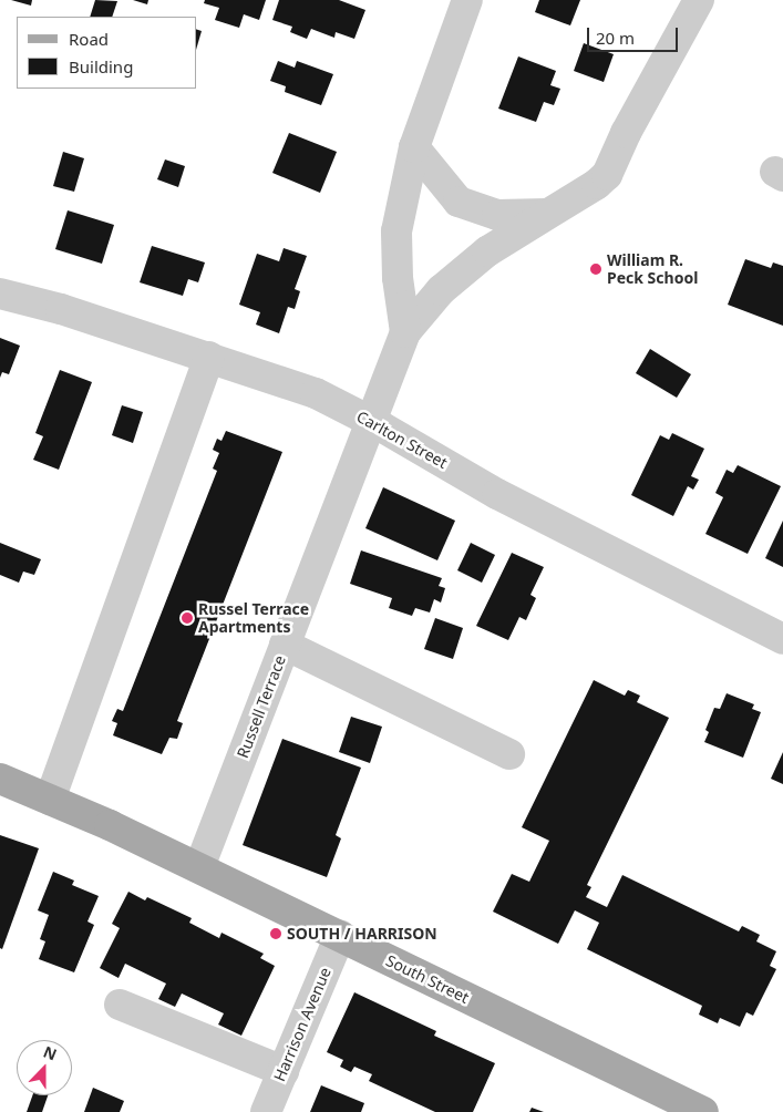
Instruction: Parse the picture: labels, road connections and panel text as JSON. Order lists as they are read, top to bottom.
{
  "streets": {
    "main road": ["South Street"],
    "street": ["Carlton Street", "Russell Terrace", "Harrison Avenue"]
  },
  "crossings": [
    ["Carlton Street", "Russell Terrace"],
    ["Russell Terrace", "South Street"],
    ["South Street", "Harrison Avenue"]
  ],
  "places": ["William R. Peck School", "Russel Terrace Apartments", "SOUTH / HARRISON"],
  "legend": ["Road", "Building"],
  "scale_bar": "20 m",
  "north": "top"
}
